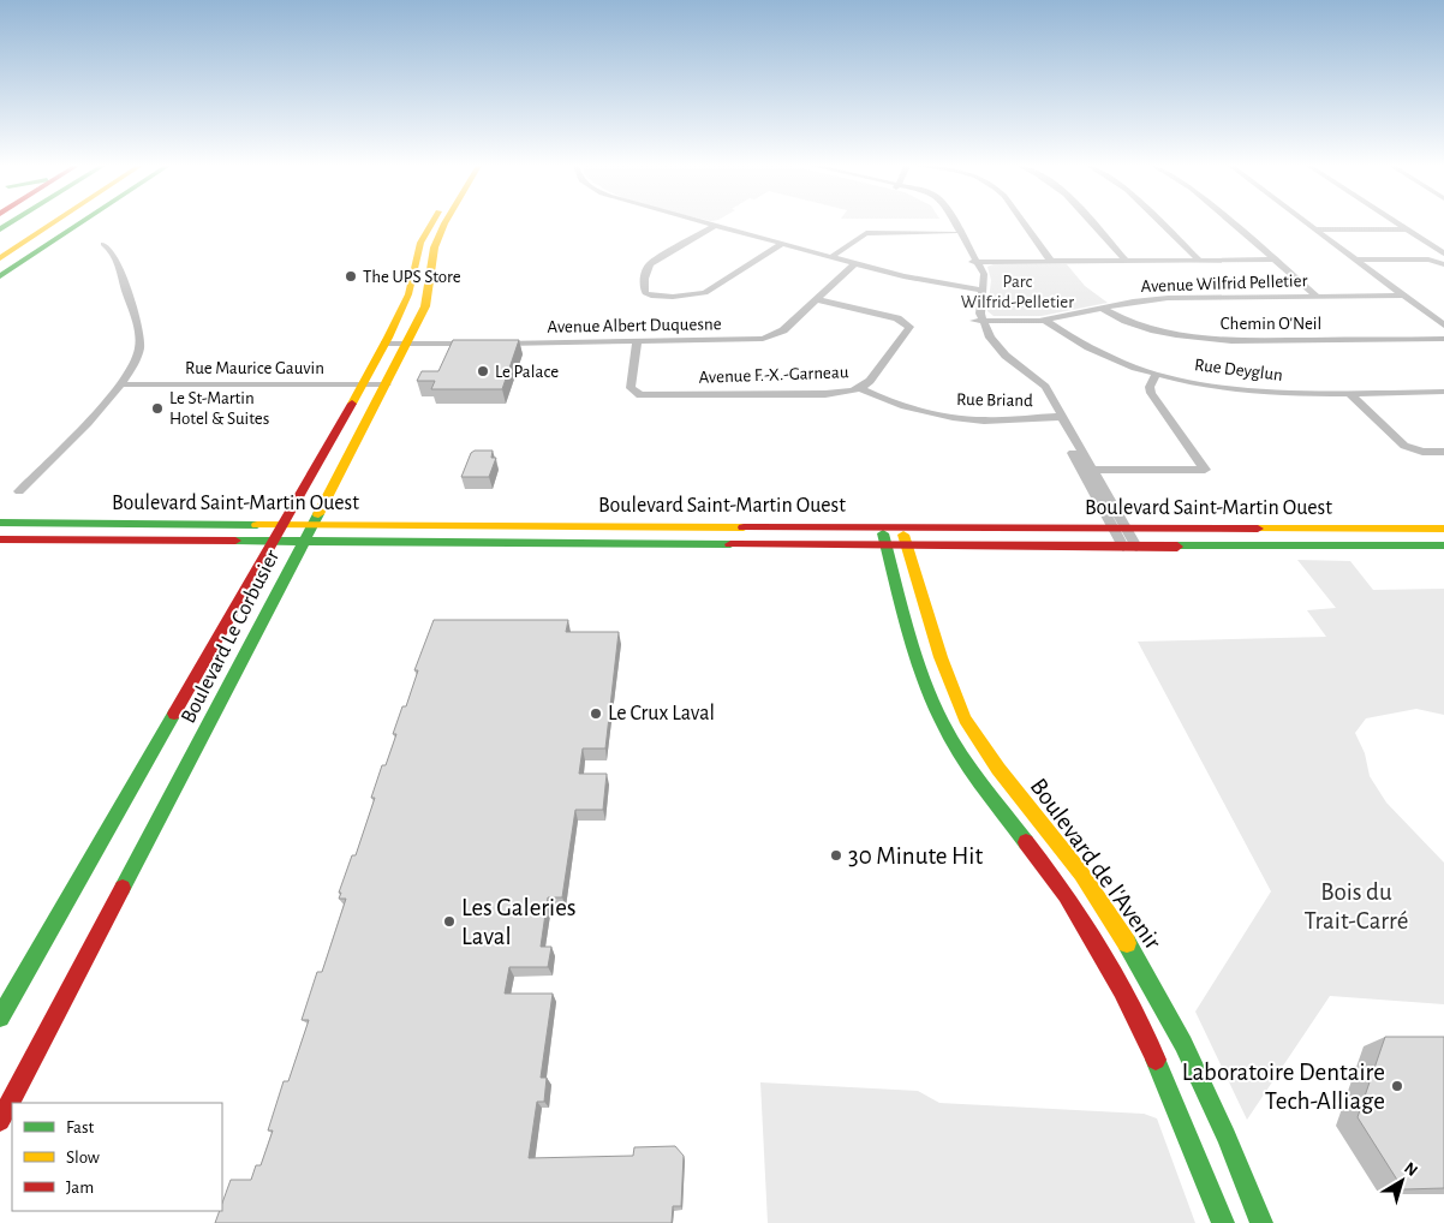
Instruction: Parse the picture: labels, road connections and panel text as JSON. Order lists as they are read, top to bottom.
{
  "streets": {
    "main road": ["Boulevard Saint-Martin Ouest", "Boulevard Le Corbusier", "Boulevard de l'Avenir"],
    "street": [
      "Avenue Wilfrid Pelletier",
      "Chemin O'Neil",
      "Avenue Albert Duquesne",
      "Rue Maurice Gauvin",
      "Rue Deyglun",
      "Avenue F.-X.-Garneau",
      "Rue Briand"
    ]
  },
  "crossings": [
    ["Avenue Wilfrid Pelletier", "Chemin O'Neil"],
    ["Avenue Wilfrid Pelletier", "Rue Deyglun"],
    ["Avenue Albert Duquesne", "Avenue F.-X.-Garneau"],
    ["Avenue Albert Duquesne", "Boulevard Le Corbusier"],
    ["Rue Maurice Gauvin", "Boulevard Le Corbusier"],
    ["Avenue F.-X.-Garneau", "Rue Briand"],
    ["Boulevard Saint-Martin Ouest", "Boulevard Le Corbusier"],
    ["Boulevard Saint-Martin Ouest", "Boulevard de l'Avenir"]
  ],
  "parks": ["Parc Wilfrid-Pelletier", "Bois du Trait-Carré"],
  "places": [
    "The UPS Store",
    "Le Palace",
    "Le St-Martin Hotel & Suites",
    "Le Crux Laval",
    "30 Minute Hit",
    "Les Galeries Laval",
    "Laboratoire Dentaire Tech-Alliage"
  ],
  "legend": ["Fast", "Slow", "Jam"],
  "north": "top right"
}
